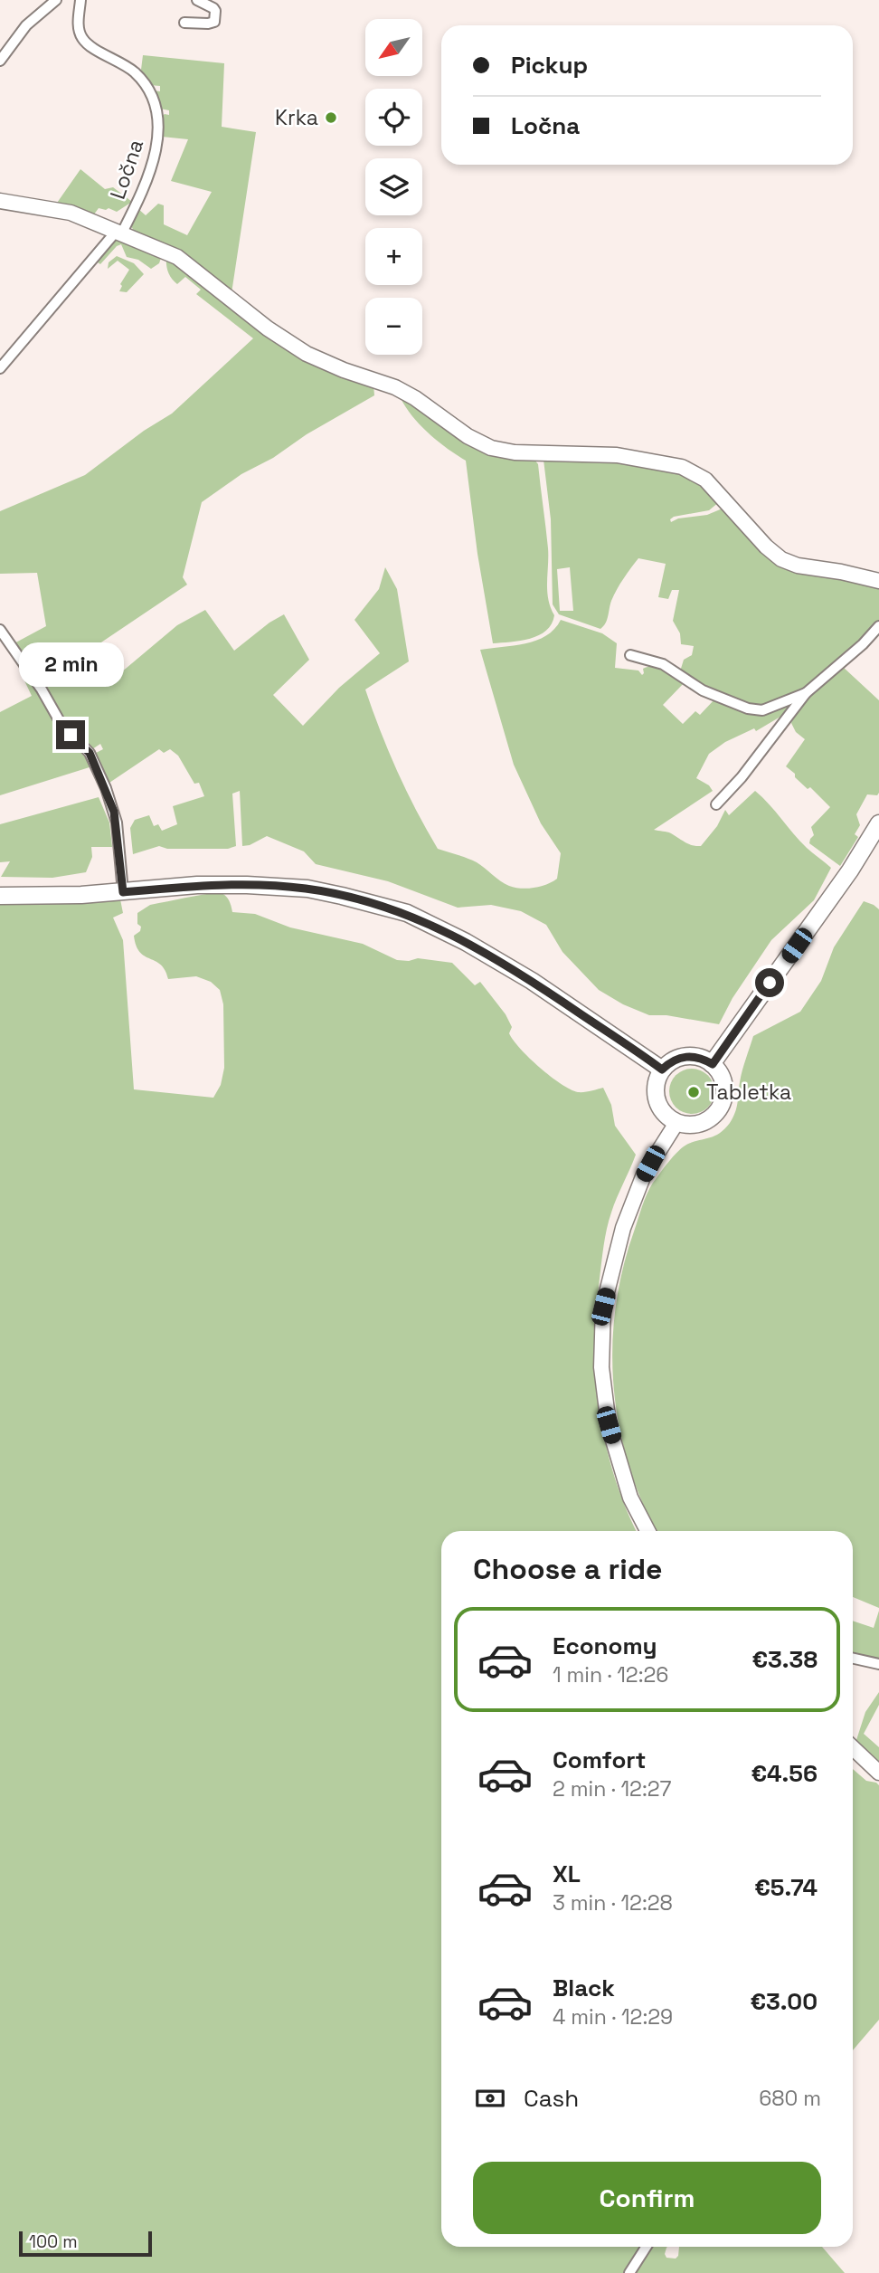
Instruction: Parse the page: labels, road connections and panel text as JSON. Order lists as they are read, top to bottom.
{
  "streets": {
    "street": ["Ločna"]
  },
  "places": ["Krka", "Tabletka"],
  "scale_bar": "100 m",
  "north": "bottom left",
  "page": {
    "map_buttons": ["+", "−"],
    "banner": ["Pickup", "Ločna"],
    "bubble": "2 min",
    "heading": "Choose a ride",
    "list": [
      {
        "name": "Economy",
        "note": "1 min · 12:26",
        "value": "€3.38"
      },
      {
        "name": "Comfort",
        "note": "2 min · 12:27",
        "value": "€4.56"
      },
      {
        "name": "XL",
        "note": "3 min · 12:28",
        "value": "€5.74"
      },
      {
        "name": "Black",
        "note": "4 min · 12:29",
        "value": "€3.00"
      }
    ],
    "pay": ["Cash", "680 m"],
    "buttons": "Confirm",
    "scale": "100 m"
  }
}
